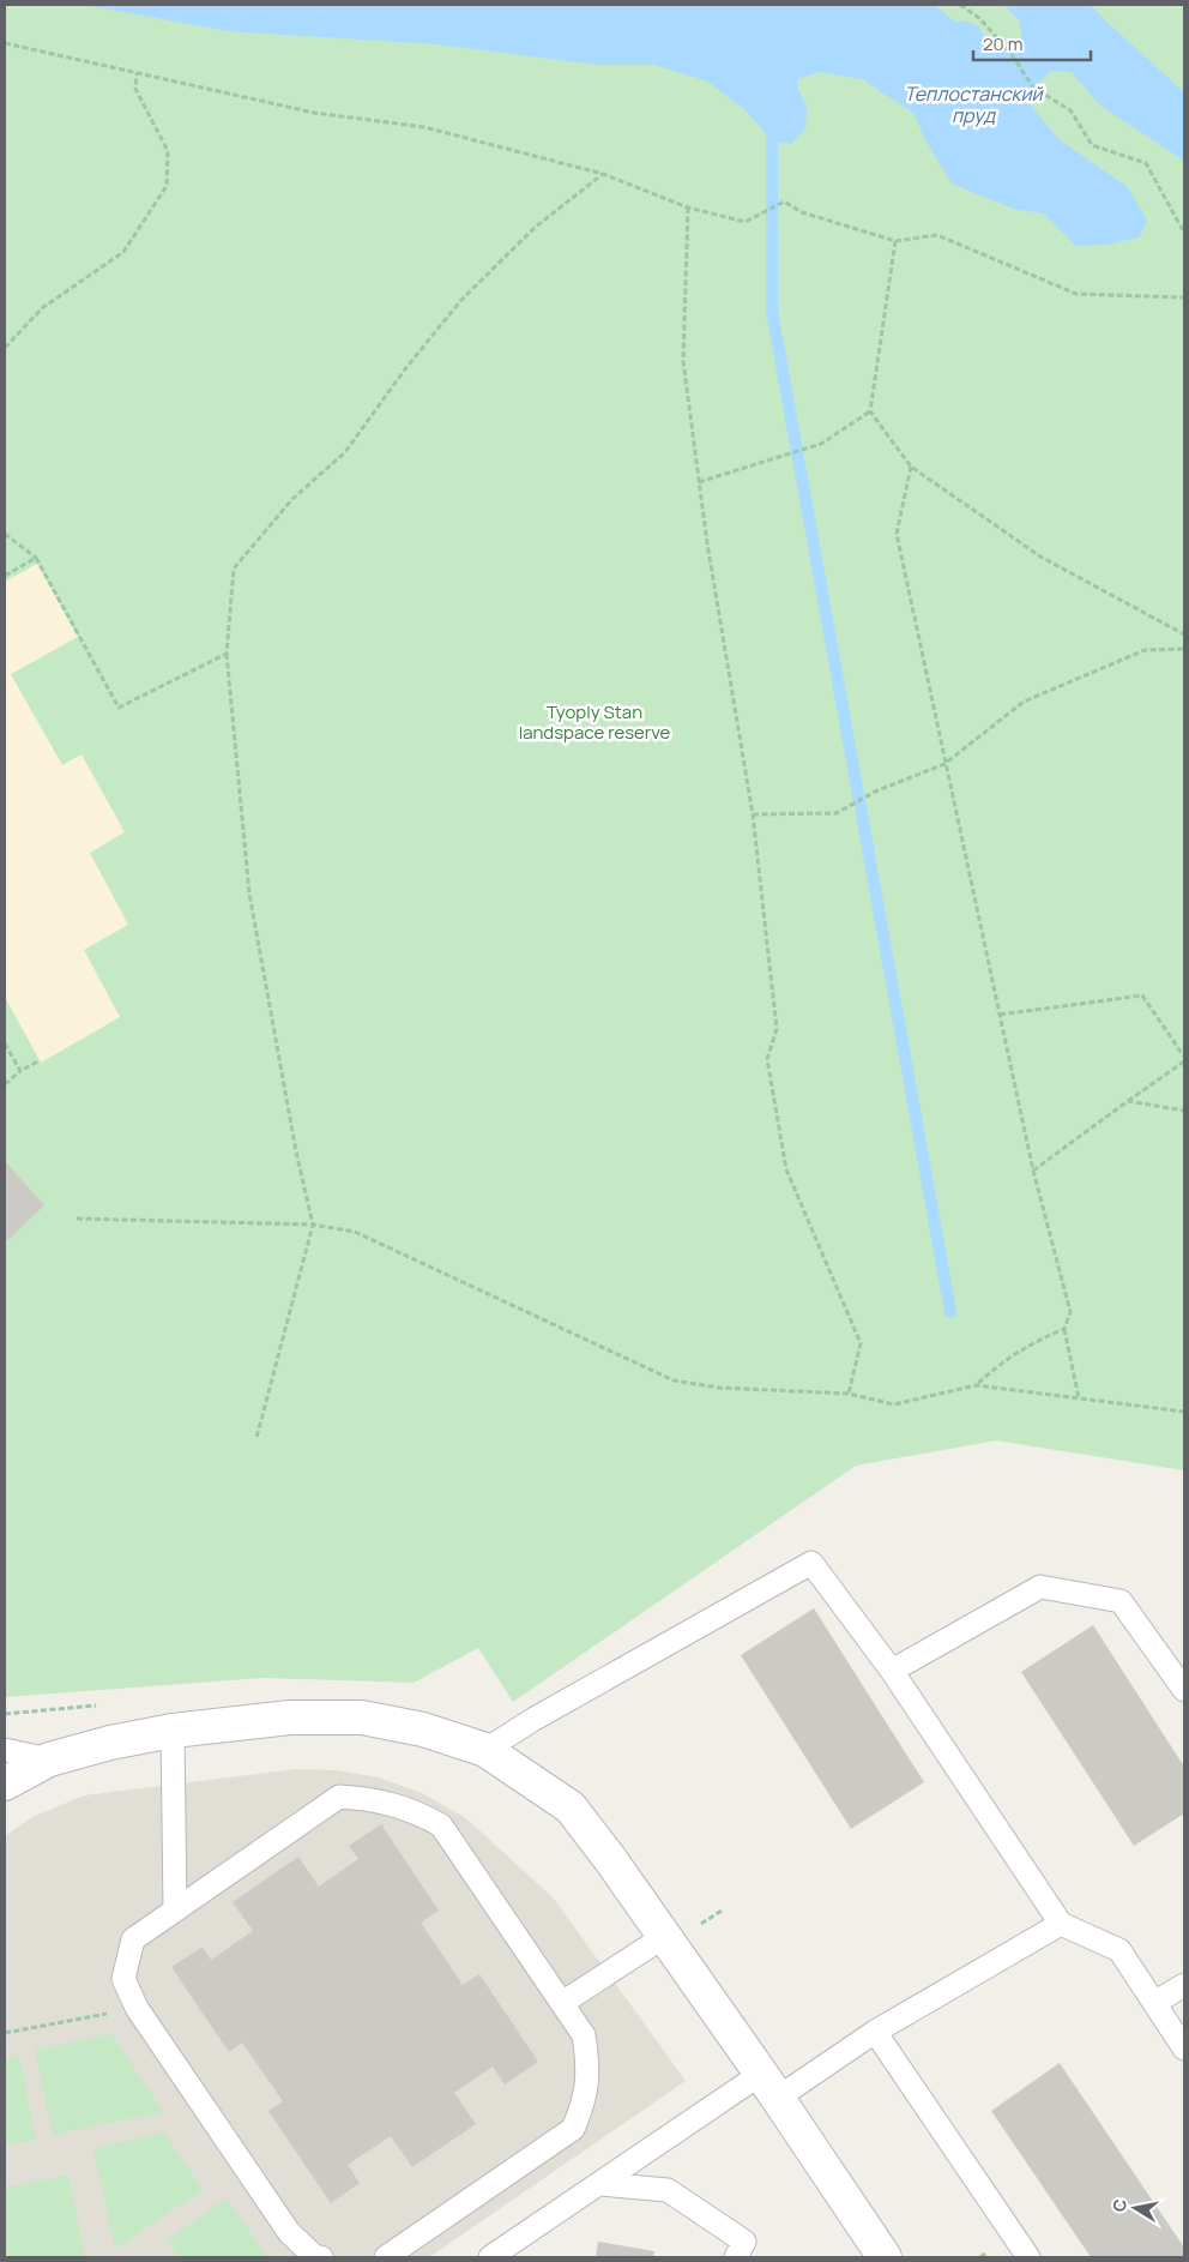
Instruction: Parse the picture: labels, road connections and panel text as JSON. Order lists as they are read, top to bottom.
{
  "water": ["Теплостанский пруд"],
  "parks": ["Tyoply Stan landspace reserve"],
  "scale_bar": "20 m",
  "north": "left"
}
